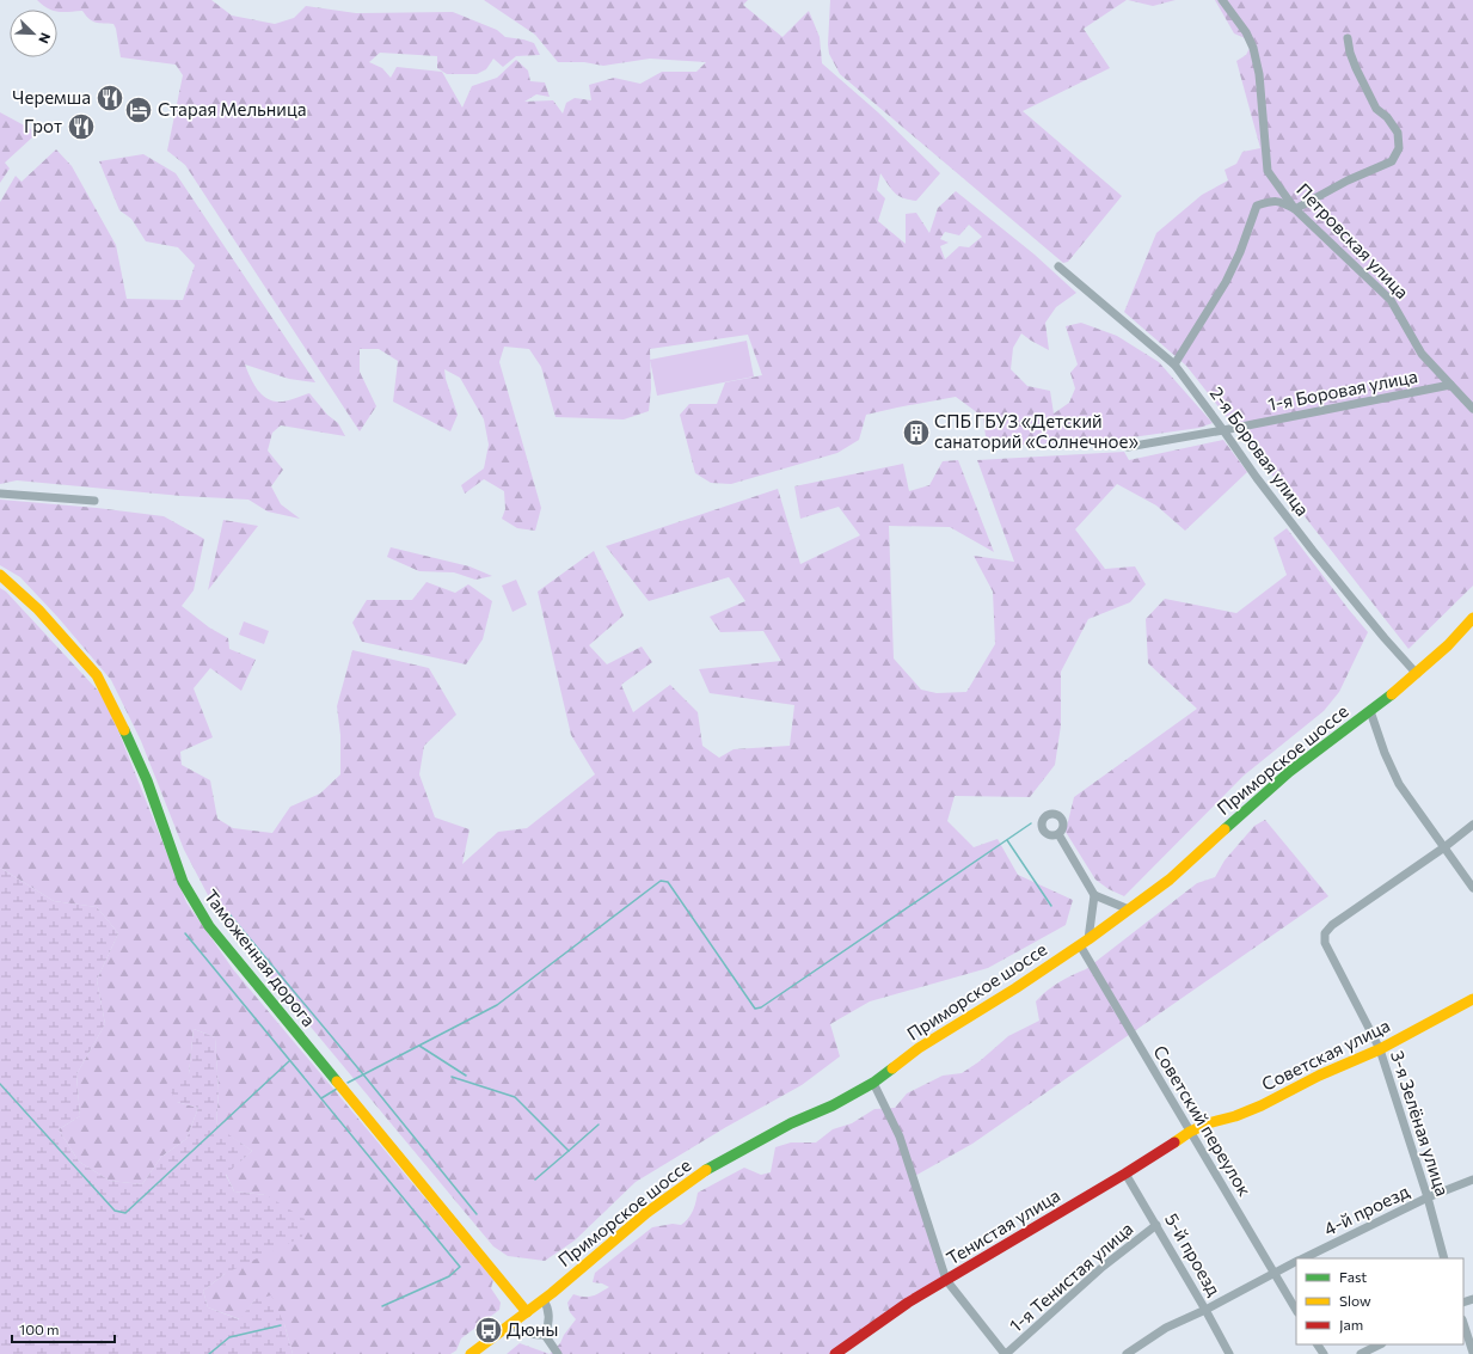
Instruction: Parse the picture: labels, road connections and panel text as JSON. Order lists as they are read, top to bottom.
{
  "streets": {
    "street": [
      "Петровская улица",
      "1-я Боровая улица",
      "2-я Боровая улица",
      "Приморское шоссе",
      "Таможенная дорога",
      "Советская улица",
      "Советский переулок",
      "3-я Зелёная улица",
      "4-й проезд",
      "Тенистая улица",
      "5-й проезд",
      "1-я Тенистая улица"
    ]
  },
  "crossings": [
    ["Петровская улица", "1-я Боровая улица"],
    ["1-я Боровая улица", "2-я Боровая улица"],
    ["2-я Боровая улица", "Приморское шоссе"],
    ["Приморское шоссе", "Таможенная дорога"],
    ["Приморское шоссе", "Советский переулок"],
    ["Советская улица", "Советский переулок"],
    ["Советская улица", "3-я Зелёная улица"],
    ["Советская улица", "Тенистая улица"],
    ["Советский переулок", "Тенистая улица"],
    ["3-я Зелёная улица", "4-й проезд"],
    ["Тенистая улица", "5-й проезд"],
    ["5-й проезд", "1-я Тенистая улица"]
  ],
  "places": {
    "restaurant": ["Черемша", "Грот"],
    "hotel": ["Старая Мельница"],
    "building": ["СПБ ГБУЗ «Детский санаторий «Солнечное»"],
    "bus stop": ["Дюны"]
  },
  "legend": ["Fast", "Slow", "Jam"],
  "scale_bar": "100 m",
  "north": "bottom right"
}
